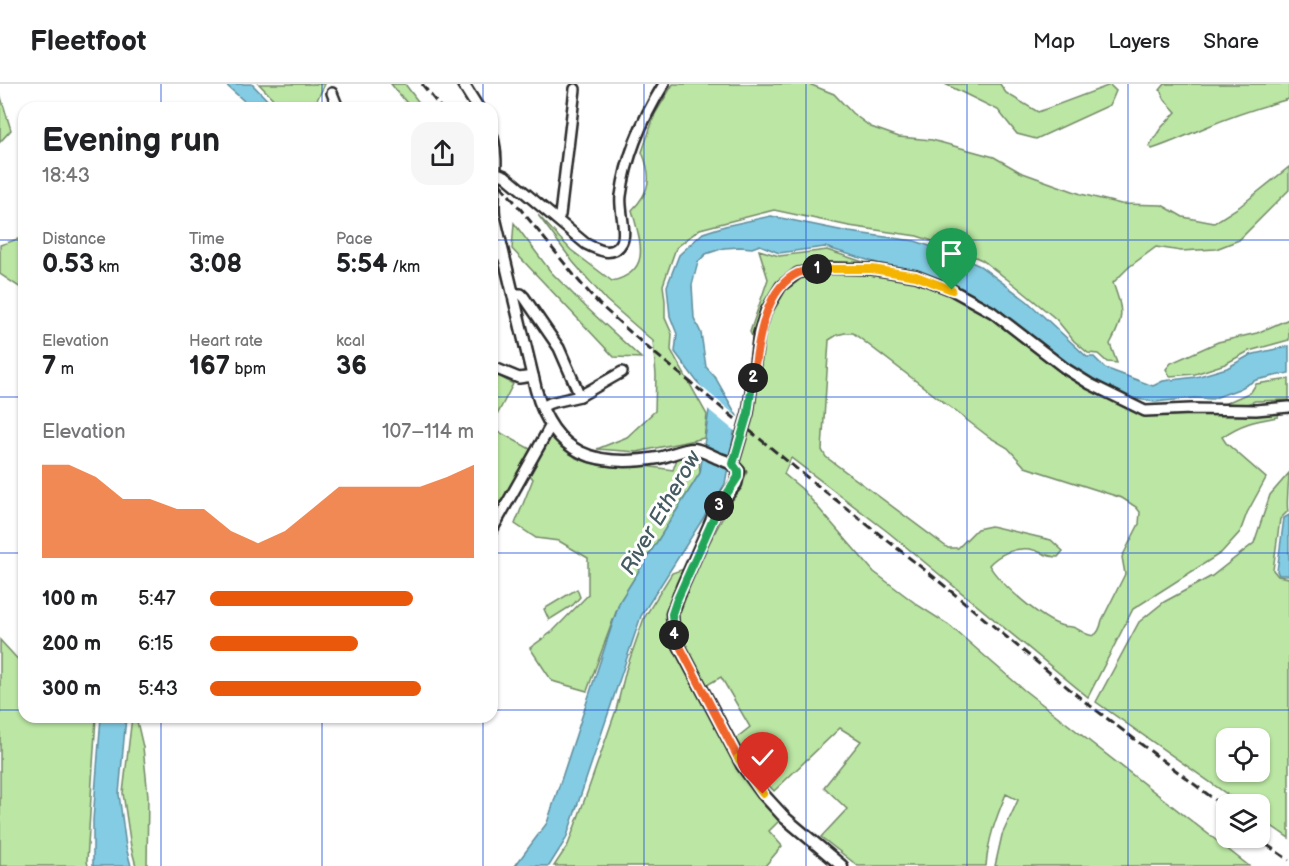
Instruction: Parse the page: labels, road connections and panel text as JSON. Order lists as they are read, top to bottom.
{
  "water": ["River Etherow"],
  "page": {
    "header": "Fleetfoot",
    "nav": ["Map", "Layers", "Share"],
    "heading": ["Evening run", "18:43"],
    "stats": [
      ["Distance", "0.53 km"],
      ["Time", "3:08"],
      ["Pace", "5:54 /km"],
      ["Elevation", "7 m"],
      ["Heart rate", "167 bpm"],
      ["kcal", "36"]
    ],
    "pins": [
      "1",
      "2",
      "3",
      "4"
    ],
    "chart": ["Elevation", "107–114 m"],
    "list": [
      {
        "name": "100 m",
        "note": "5:47"
      },
      {
        "name": "200 m",
        "note": "6:15"
      },
      {
        "name": "300 m",
        "note": "5:43"
      }
    ]
  }
}
